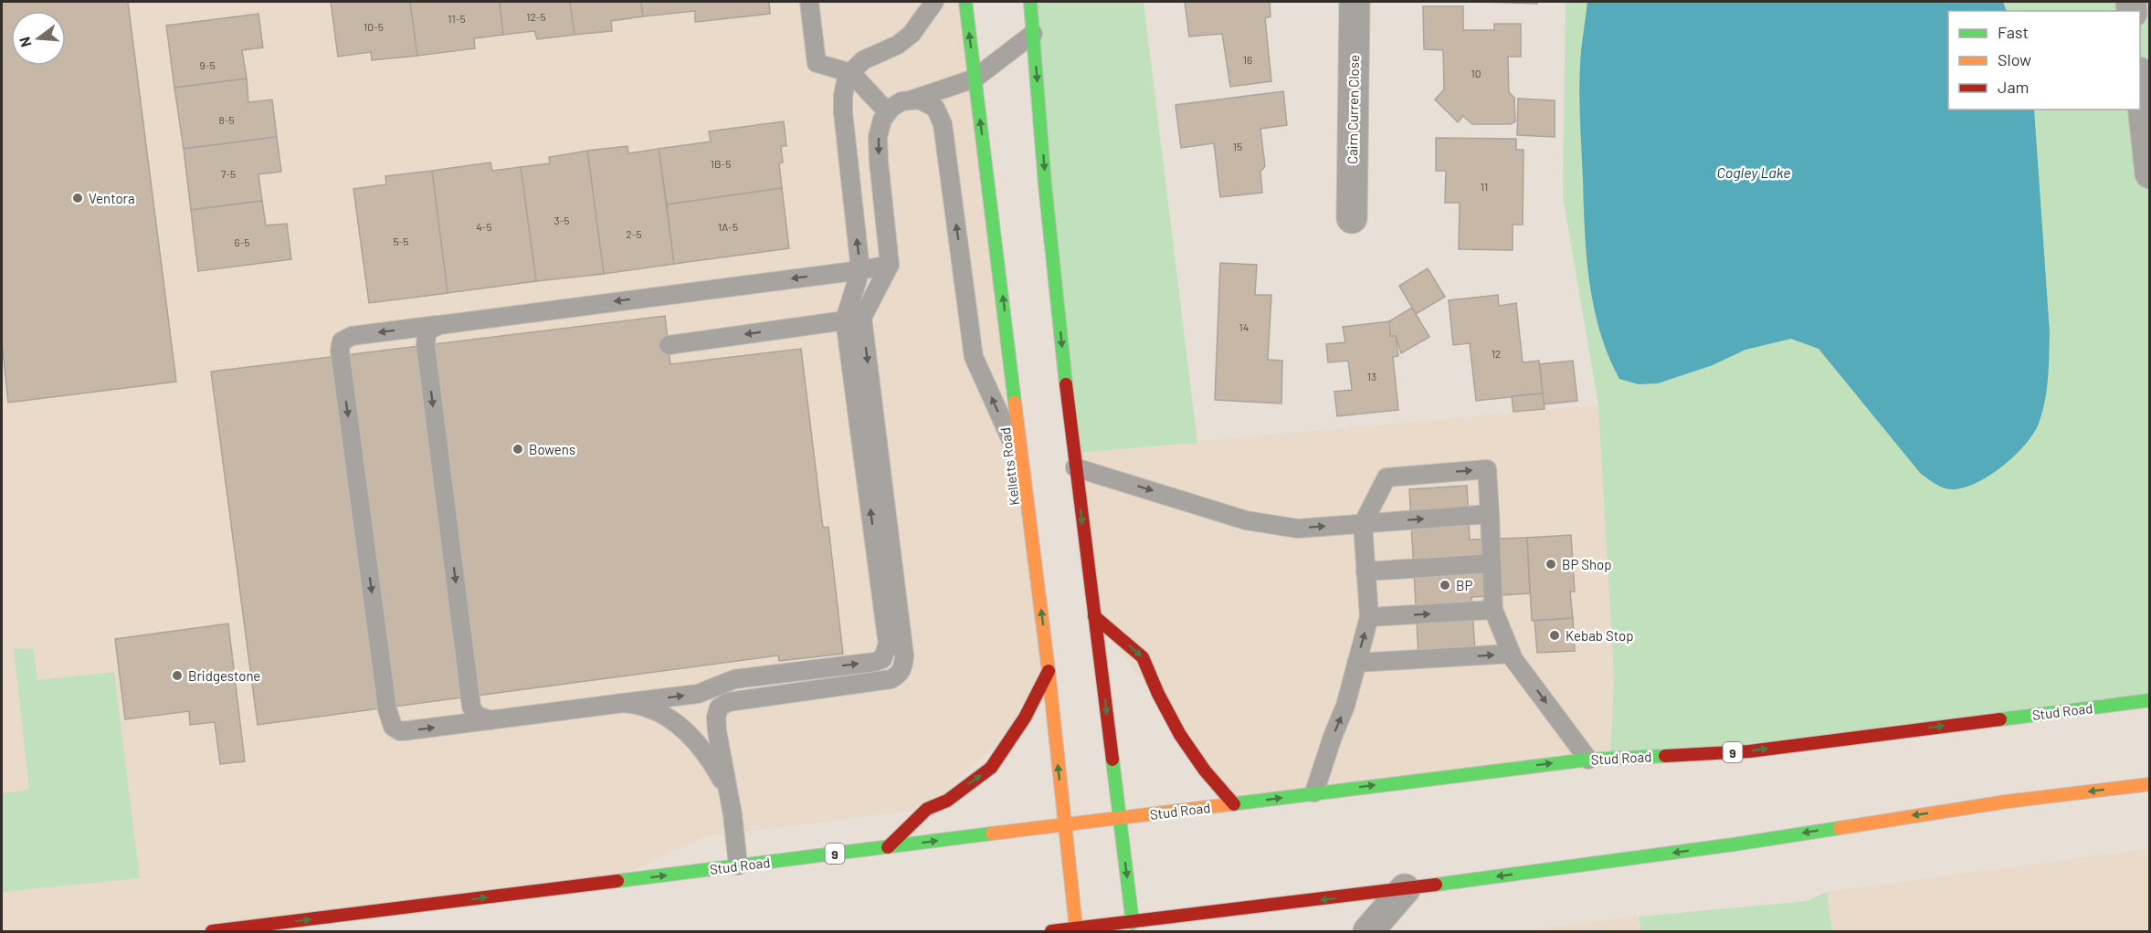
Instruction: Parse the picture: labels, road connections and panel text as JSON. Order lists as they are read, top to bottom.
{
  "streets": {
    "main road": ["Kelletts Road", "Stud Road", "9"],
    "street": ["Cairn Curren Close"]
  },
  "crossings": [
    ["Kelletts Road", "Stud Road"]
  ],
  "water": ["Cogley Lake"],
  "places": [
    "Ventora",
    "Bowens",
    "BP Shop",
    "BP",
    "Kebab Stop",
    "Bridgestone"
  ],
  "house_numbers": [
    "12-5",
    "11-5",
    "10-5",
    "16",
    "9-5",
    "10",
    "8-5",
    "15",
    "1B-5",
    "7-5",
    "11",
    "3-5",
    "4-5",
    "1A-5",
    "2-5",
    "5-5",
    "6-5",
    "14",
    "12",
    "13"
  ],
  "legend": ["Fast", "Slow", "Jam"],
  "north": "left"
}
